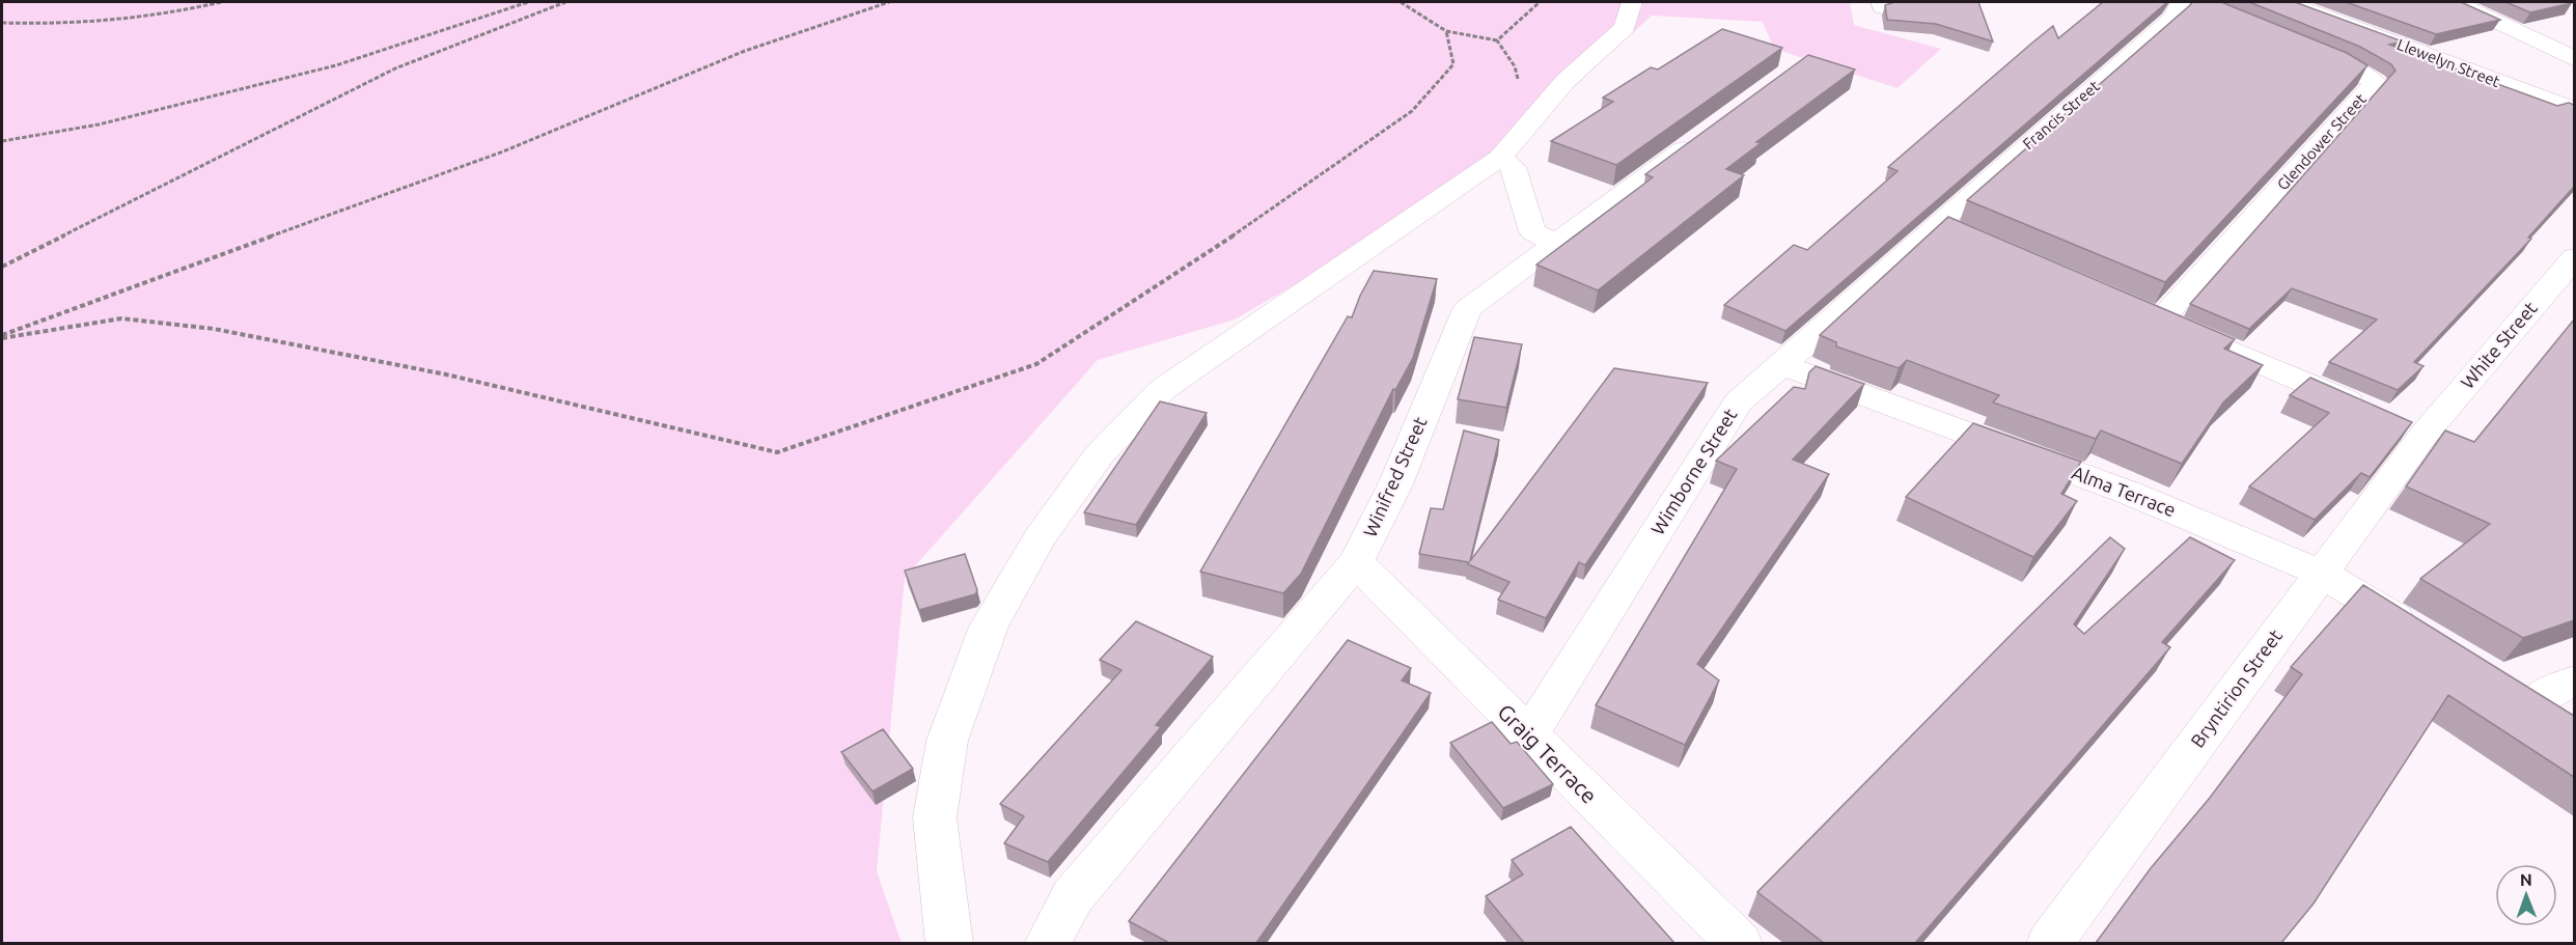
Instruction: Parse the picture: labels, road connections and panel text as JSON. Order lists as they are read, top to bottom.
{
  "streets": {
    "street": [
      "Llewelyn Street",
      "Francis Street",
      "Glendower Street",
      "White Street",
      "Wimborne Street",
      "Winifred Street",
      "Alma Terrace",
      "Bryntirion Street",
      "Graig Terrace"
    ]
  },
  "crossings": [
    ["Francis Street", "Wimborne Street"],
    ["White Street", "Bryntirion Street"],
    ["Wimborne Street", "Alma Terrace"],
    ["Wimborne Street", "Graig Terrace"],
    ["Winifred Street", "Graig Terrace"],
    ["Alma Terrace", "Bryntirion Street"]
  ],
  "north": "top"
}
